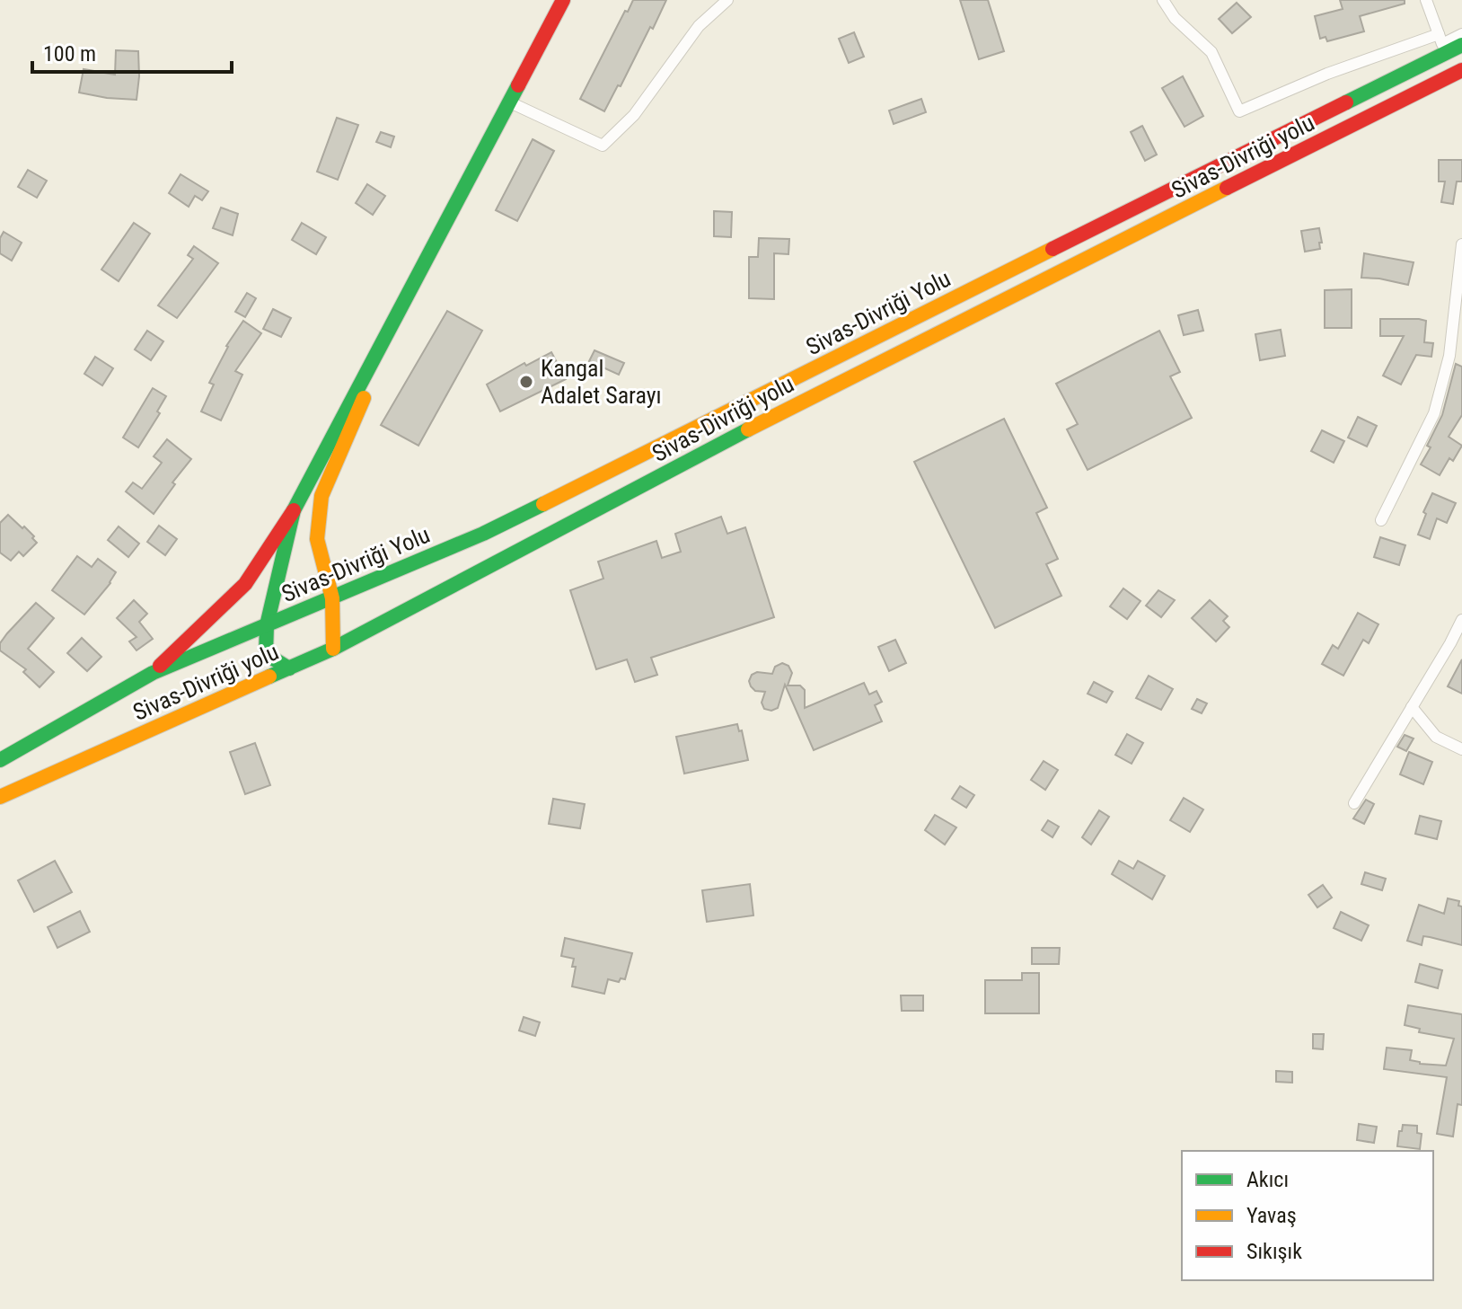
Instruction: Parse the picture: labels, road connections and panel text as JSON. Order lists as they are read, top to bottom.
{
  "streets": {
    "main road": ["Sivas-Divriği yolu", "Sivas-Divriği Yolu"]
  },
  "places": ["Kangal Adalet Sarayı"],
  "legend": ["Akıcı", "Yavaş", "Sıkışık"],
  "scale_bar": "100 m"
}
